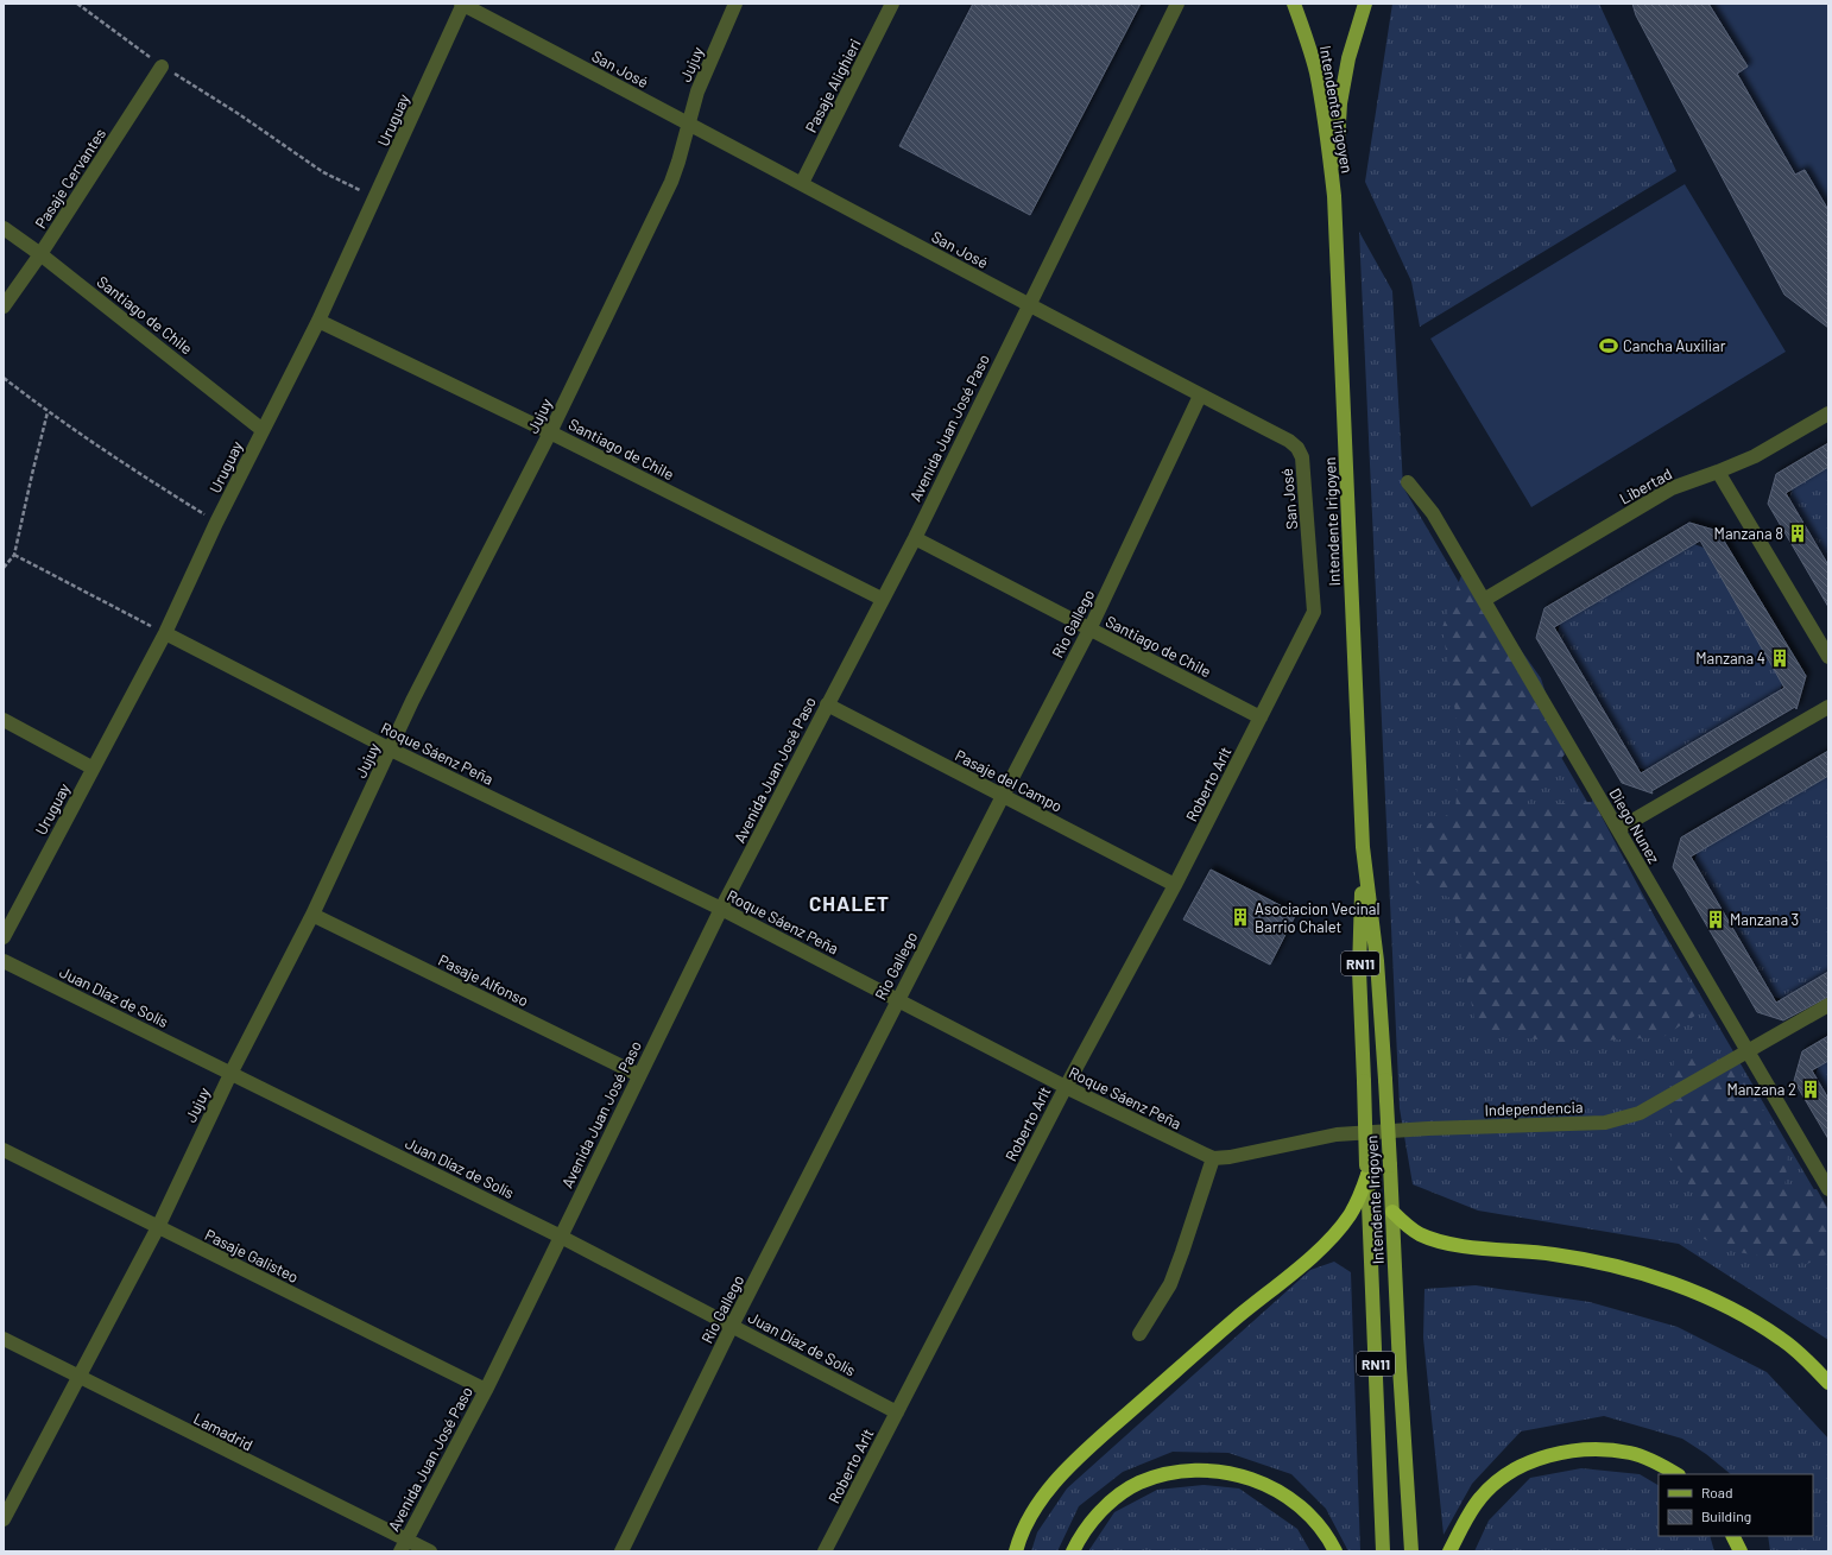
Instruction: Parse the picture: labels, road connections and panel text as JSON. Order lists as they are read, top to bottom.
{
  "streets": {
    "main road": ["Intendente Irigoyen", "RN11"],
    "street": [
      "Jujuy",
      "San José",
      "Pasaje Alighieri",
      "Uruguay",
      "Pasaje Cervantes",
      "Santiago de Chile",
      "Avenida Juan José Paso",
      "Libertad",
      "Rio Gallego",
      "Roque Sáenz Peña",
      "Pasaje del Campo",
      "Roberto Arlt",
      "Diego Nunez",
      "Pasaje Alfonso",
      "Juan Díaz de Solís",
      "Independencia",
      "Pasaje Galisteo",
      "Lamadrid"
    ]
  },
  "crossings": [
    ["Jujuy", "San José"],
    ["Jujuy", "Santiago de Chile"],
    ["Jujuy", "Roque Sáenz Peña"],
    ["Jujuy", "Pasaje Alfonso"],
    ["Jujuy", "Juan Díaz de Solís"],
    ["Jujuy", "Pasaje Galisteo"],
    ["Jujuy", "Lamadrid"],
    ["San José", "Pasaje Alighieri"],
    ["San José", "Uruguay"],
    ["San José", "Avenida Juan José Paso"],
    ["San José", "Rio Gallego"],
    ["San José", "Roberto Arlt"],
    ["Uruguay", "Santiago de Chile"],
    ["Uruguay", "Roque Sáenz Peña"],
    ["Pasaje Cervantes", "Santiago de Chile"],
    ["Santiago de Chile", "Avenida Juan José Paso"],
    ["Santiago de Chile", "Rio Gallego"],
    ["Santiago de Chile", "Roberto Arlt"],
    ["Avenida Juan José Paso", "Roque Sáenz Peña"],
    ["Avenida Juan José Paso", "Pasaje del Campo"],
    ["Avenida Juan José Paso", "Pasaje Alfonso"],
    ["Avenida Juan José Paso", "Juan Díaz de Solís"],
    ["Avenida Juan José Paso", "Pasaje Galisteo"],
    ["Avenida Juan José Paso", "Lamadrid"],
    ["Libertad", "Diego Nunez"],
    ["Rio Gallego", "Roque Sáenz Peña"],
    ["Rio Gallego", "Pasaje del Campo"],
    ["Rio Gallego", "Juan Díaz de Solís"],
    ["Roque Sáenz Peña", "Roberto Arlt"],
    ["Roque Sáenz Peña", "Independencia"],
    ["Pasaje del Campo", "Roberto Arlt"],
    ["Roberto Arlt", "Juan Díaz de Solís"],
    ["Diego Nunez", "Independencia"]
  ],
  "districts": ["CHALET"],
  "places": {
    "sports": ["Cancha Auxiliar"],
    "building": [
      "Manzana 8",
      "Manzana 4",
      "Asociacion Vecinal Barrio Chalet",
      "Manzana 3",
      "Manzana 2"
    ]
  },
  "legend": ["Road", "Building"]
}
